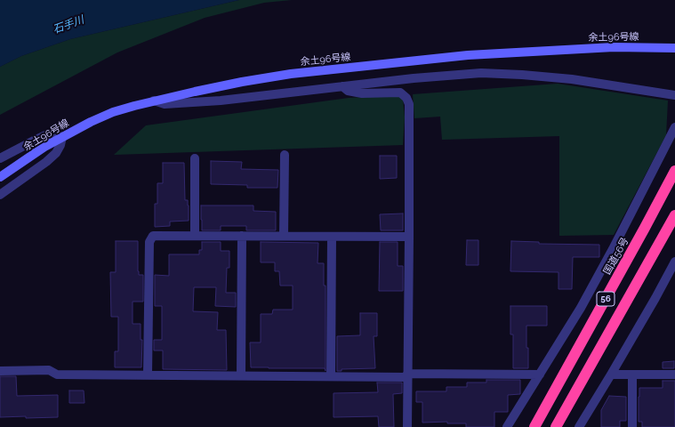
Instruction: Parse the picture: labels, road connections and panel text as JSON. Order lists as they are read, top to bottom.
{
  "streets": {
    "highway": ["国道56号", "56"],
    "street": ["余土96号線"]
  },
  "water": ["石手川"]
}
